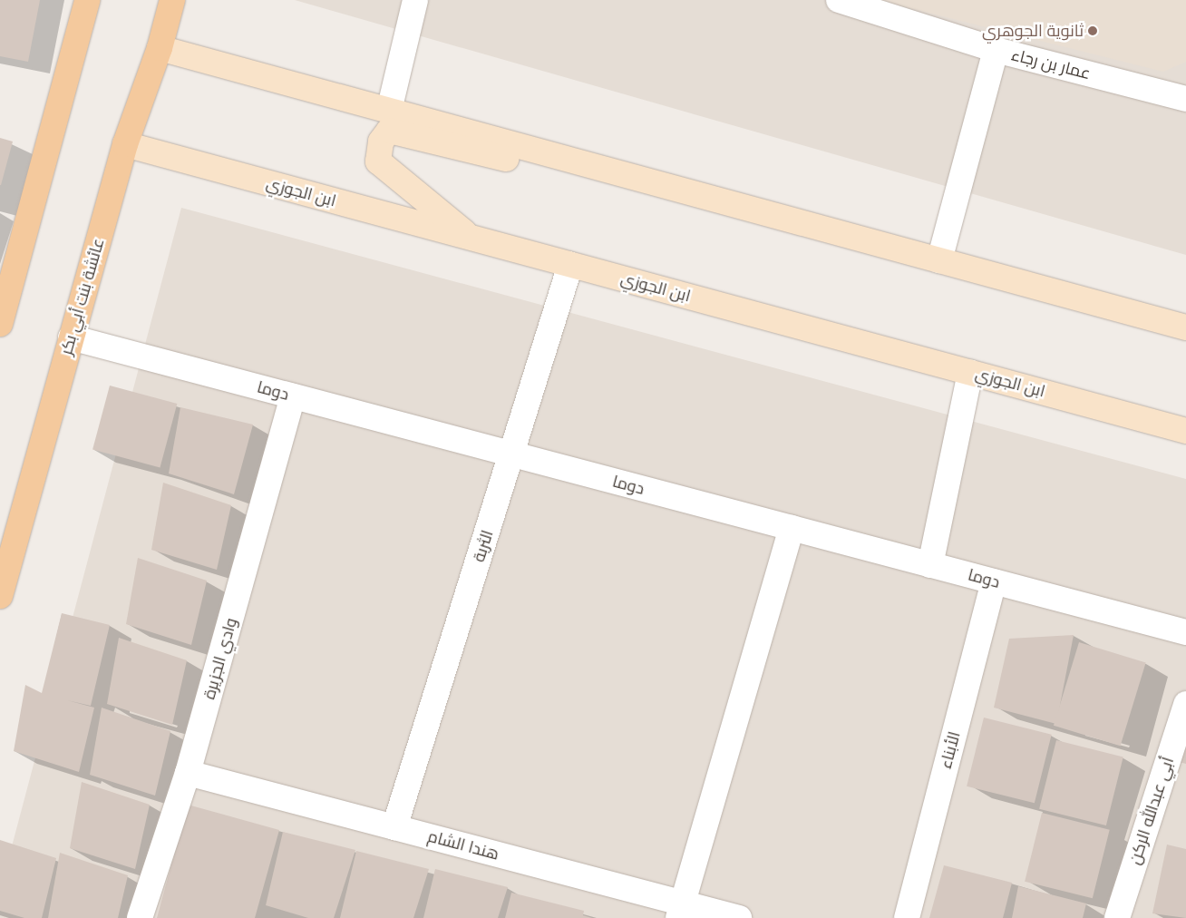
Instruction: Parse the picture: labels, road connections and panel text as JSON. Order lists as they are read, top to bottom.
{
  "streets": {
    "main road": ["عائشة بنت أبي بكر"],
    "street": [
      "عمار بن رجاء",
      "ابن الجوزي",
      "دوما",
      "الثربة",
      "وادي الجزيرة",
      "الأبناء",
      "أبي عبدالله الركن",
      "هندا الشام"
    ]
  },
  "crossings": [
    ["ابن الجوزي", "عائشة بنت أبي بكر"],
    ["ابن الجوزي", "الثربة"],
    ["عائشة بنت أبي بكر", "دوما"],
    ["دوما", "الثربة"],
    ["دوما", "وادي الجزيرة"],
    ["دوما", "الأبناء"],
    ["الثربة", "هندا الشام"],
    ["وادي الجزيرة", "هندا الشام"]
  ],
  "places": ["ثانوية الجوهري"]
}
